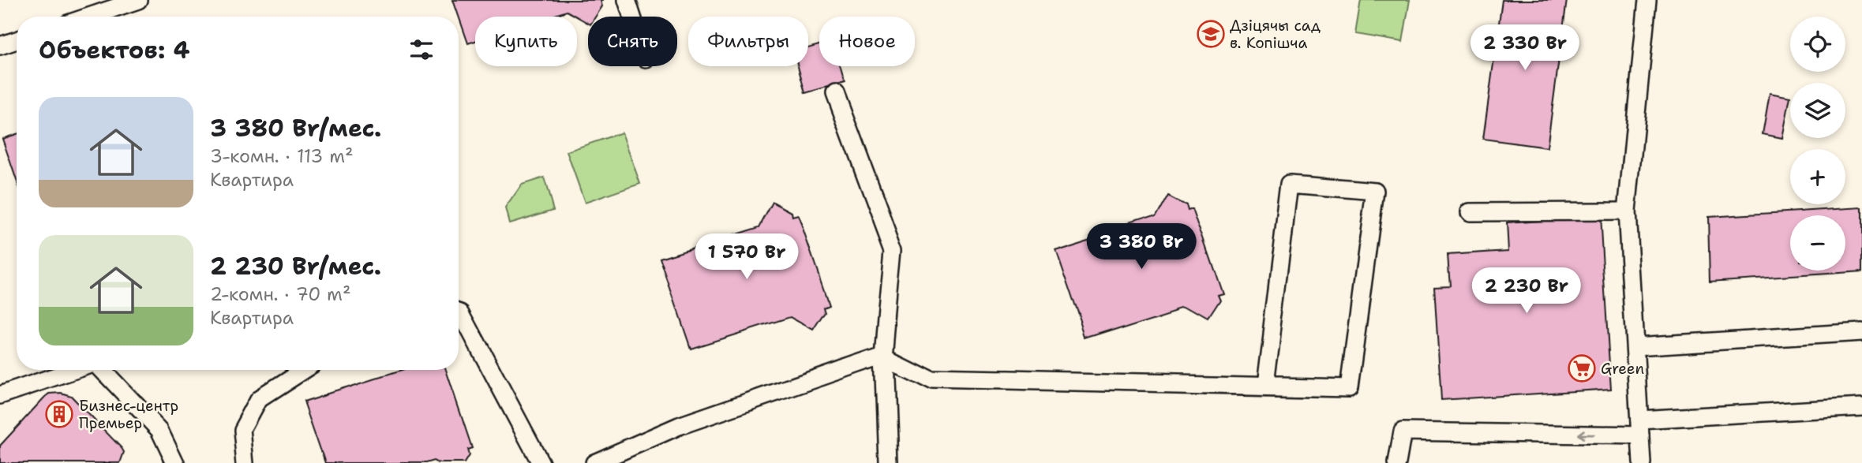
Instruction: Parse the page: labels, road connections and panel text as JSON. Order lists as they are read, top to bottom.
{
  "places": {
    "school or university": ["Дзіцячы сад в. Копішча"],
    "supermarket": ["Green"],
    "building": ["Бизнес-центр Премьер"]
  },
  "page": {
    "map_buttons": ["+", "−"],
    "chip": [
      "Купить",
      "Снять",
      "Фильтры",
      "Новое"
    ],
    "heading": "Объектов: 4",
    "price": [
      "2 330 Br",
      "3 380 Br",
      "1 570 Br",
      "2 230 Br"
    ],
    "list": [
      {
        "name": "3 380 Br/мес.",
        "note": "3-комн. · 113 m² · Квартира"
      },
      {
        "name": "2 230 Br/мес.",
        "note": "2-комн. · 70 m² · Квартира"
      }
    ]
  }
}
